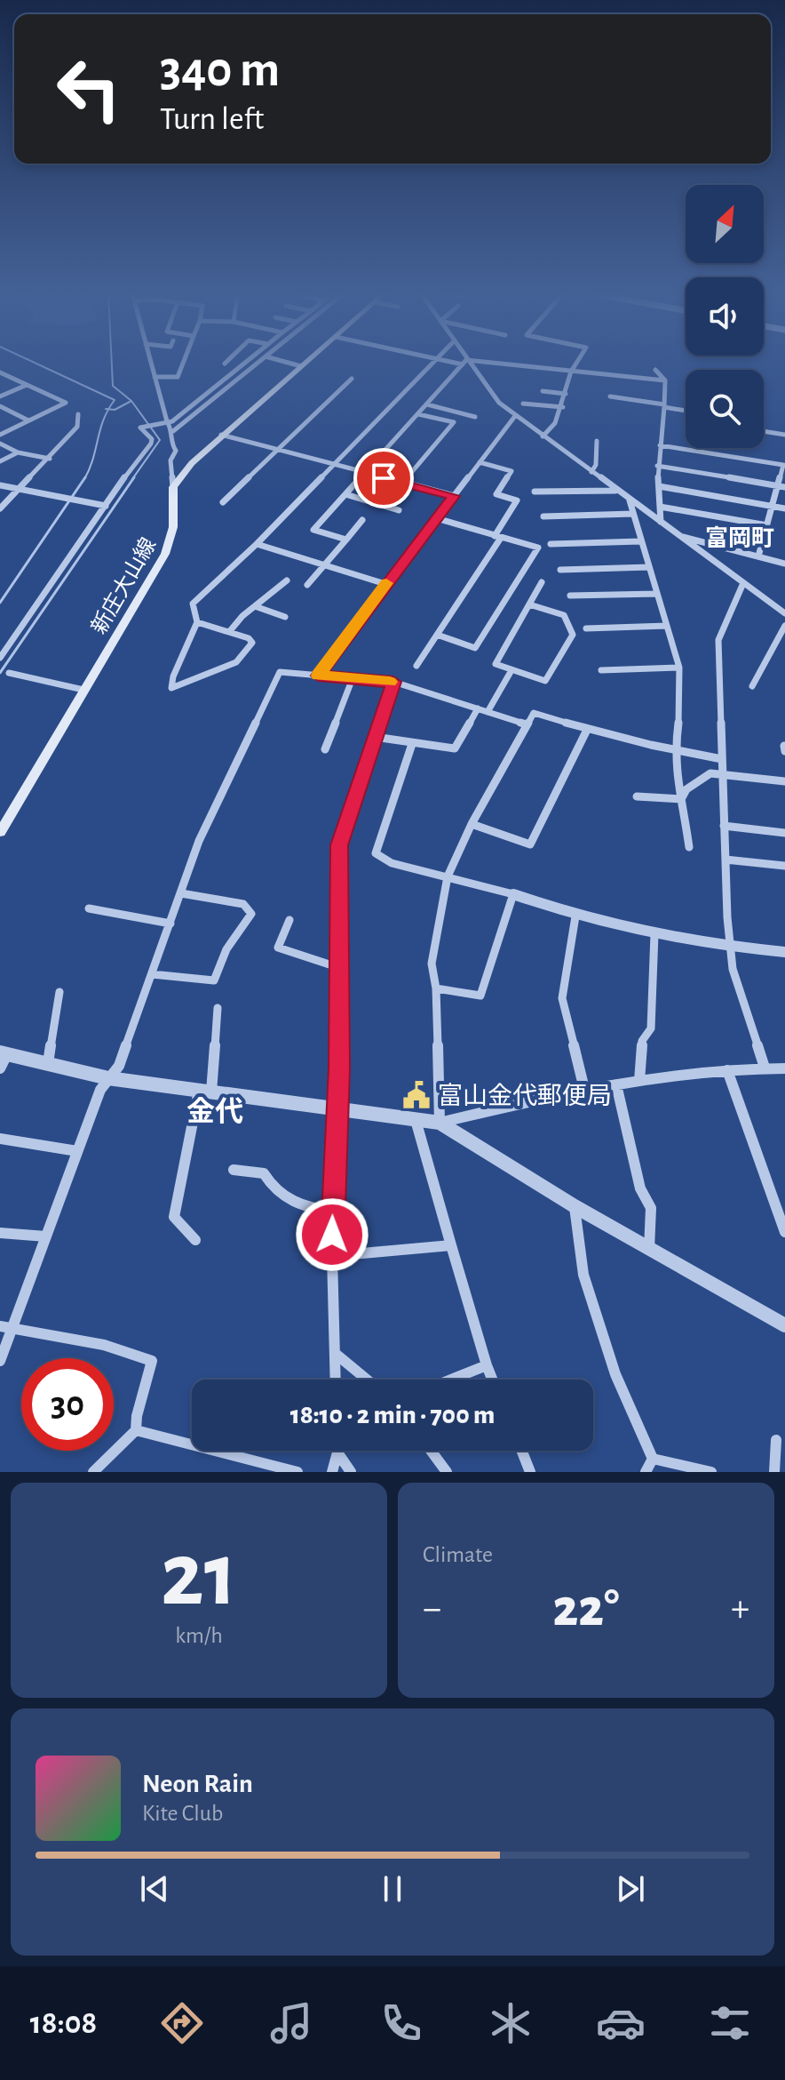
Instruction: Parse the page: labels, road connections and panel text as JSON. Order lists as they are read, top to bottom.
{
  "streets": {
    "main road": ["新庄大山線"]
  },
  "districts": ["富岡町", "金代"],
  "places": {
    "public building": ["富山金代郵便局"]
  },
  "north": "top right",
  "page": {
    "turn": ["340 m", "Turn left"],
    "limit": "30",
    "trip": "18:10 · 2 min · 700 m",
    "tile": [
      ["21", "km/h"],
      "Climate"
    ],
    "heat": ["−", "22°", "+"],
    "song": ["Neon Rain", "Kite Club"],
    "tabs": "18:08"
  }
}
